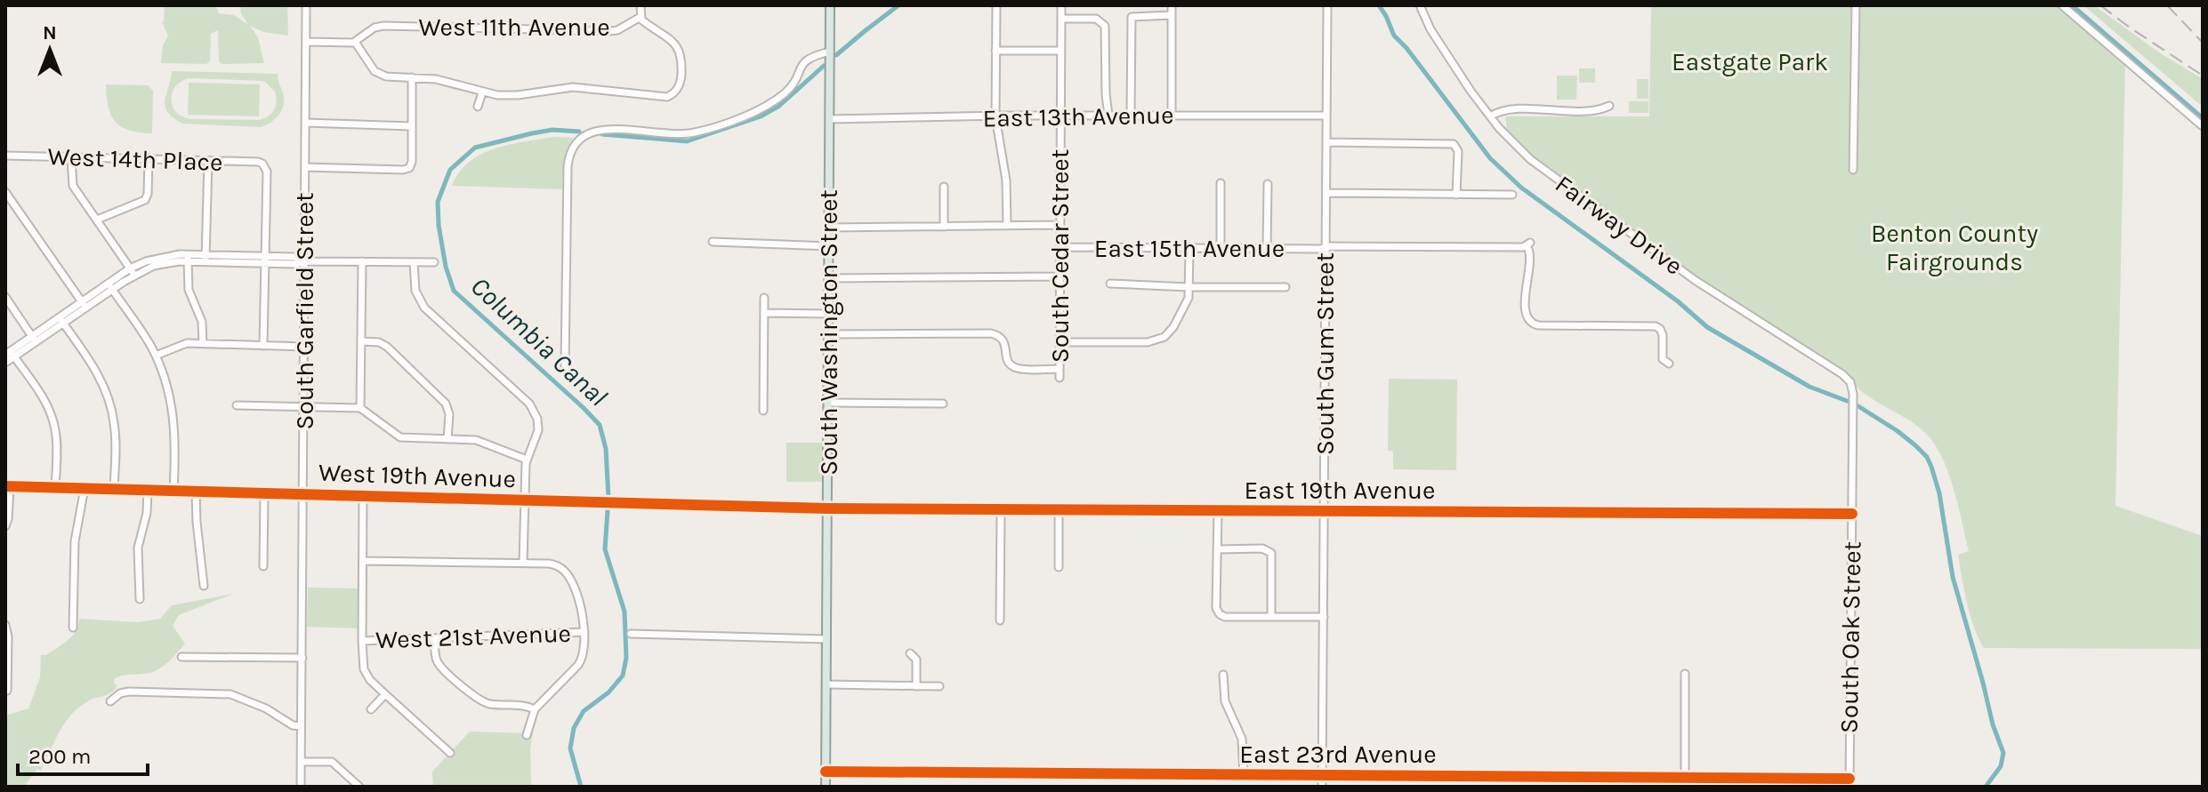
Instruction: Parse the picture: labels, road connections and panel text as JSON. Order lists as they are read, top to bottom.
{
  "streets": {
    "main road": ["South Washington Street"],
    "street": [
      "West 11th Avenue",
      "East 13th Avenue",
      "West 14th Place",
      "Fairway Drive",
      "East 15th Avenue",
      "South Cedar Street",
      "South Garfield Street",
      "South Gum Street",
      "West 19th Avenue",
      "East 19th Avenue",
      "West 21st Avenue",
      "South Oak Street",
      "East 23rd Avenue"
    ]
  },
  "crossings": [
    ["West 11th Avenue", "South Garfield Street"],
    ["East 13th Avenue", "South Cedar Street"],
    ["East 13th Avenue", "South Washington Street"],
    ["East 13th Avenue", "South Gum Street"],
    ["Fairway Drive", "South Oak Street"],
    ["East 15th Avenue", "South Cedar Street"],
    ["East 15th Avenue", "South Washington Street"],
    ["East 15th Avenue", "South Gum Street"],
    ["South Garfield Street", "West 19th Avenue"],
    ["South Washington Street", "West 19th Avenue"],
    ["South Washington Street", "East 19th Avenue"],
    ["South Washington Street", "East 23rd Avenue"],
    ["South Gum Street", "East 19th Avenue"],
    ["South Gum Street", "East 23rd Avenue"],
    ["West 19th Avenue", "East 19th Avenue"],
    ["East 19th Avenue", "South Oak Street"],
    ["South Oak Street", "East 23rd Avenue"]
  ],
  "water": ["Columbia Canal"],
  "parks": ["Eastgate Park", "Benton County Fairgrounds"],
  "scale_bar": "200 m",
  "north": "top"
}
